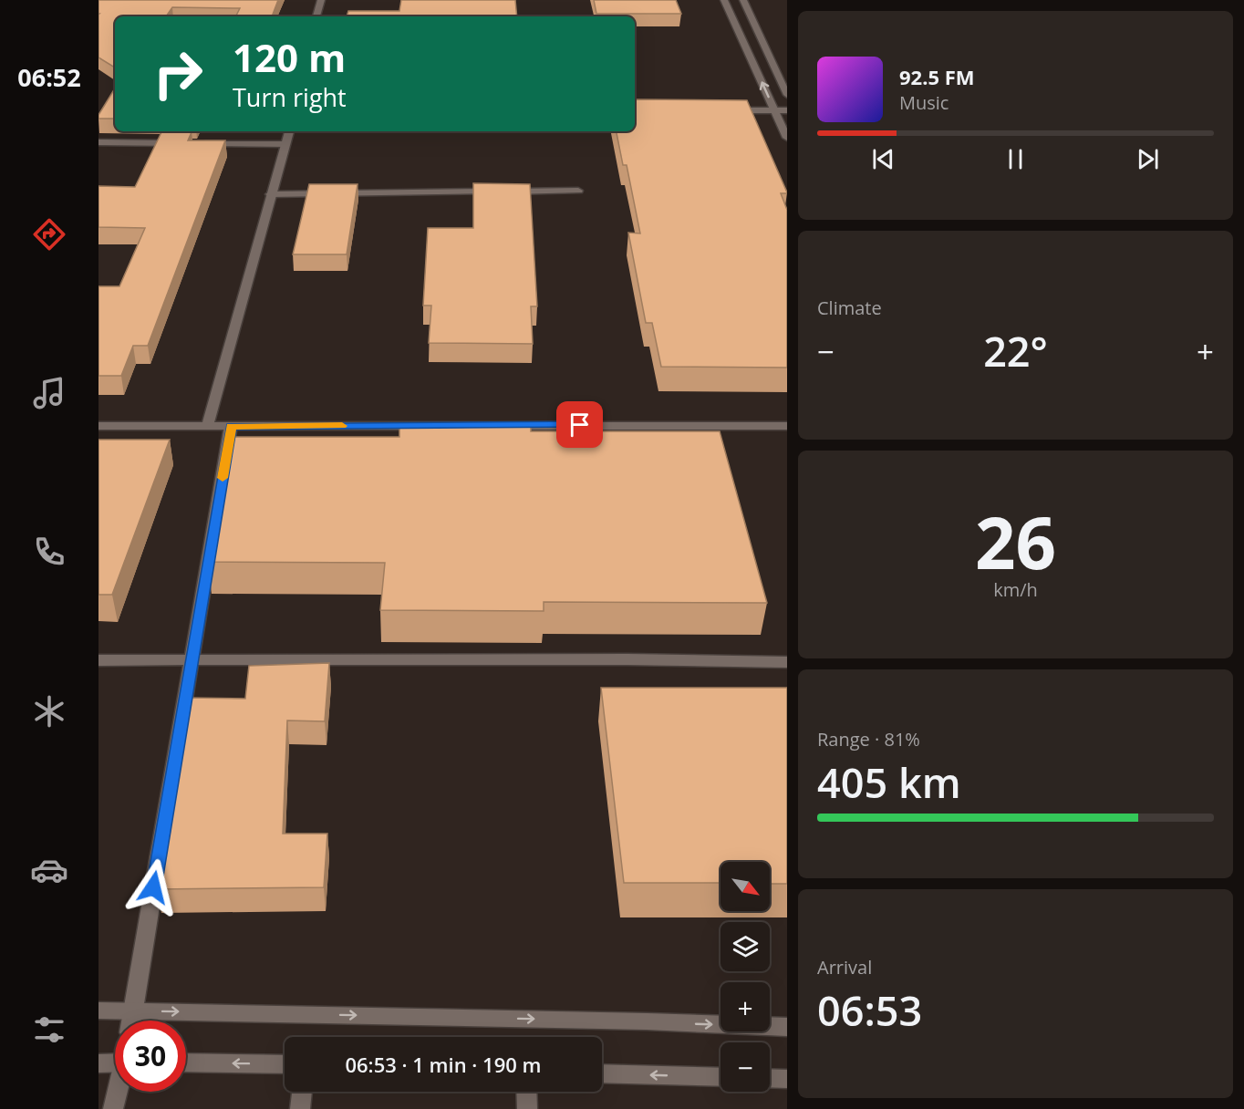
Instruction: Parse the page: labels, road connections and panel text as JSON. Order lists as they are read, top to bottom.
{
  "north": "bottom right",
  "page": {
    "tabs": "06:52",
    "turn": ["120 m", "Turn right"],
    "song": ["92.5 FM", "Music"],
    "tile": [
      "Climate",
      ["26", "km/h"],
      ["Range · 81%", "405 km"],
      ["Arrival", "06:53"]
    ],
    "heat": ["−", "22°", "+"],
    "map_buttons": ["+", "−"],
    "limit": "30",
    "trip": "06:53 · 1 min · 190 m"
  }
}
